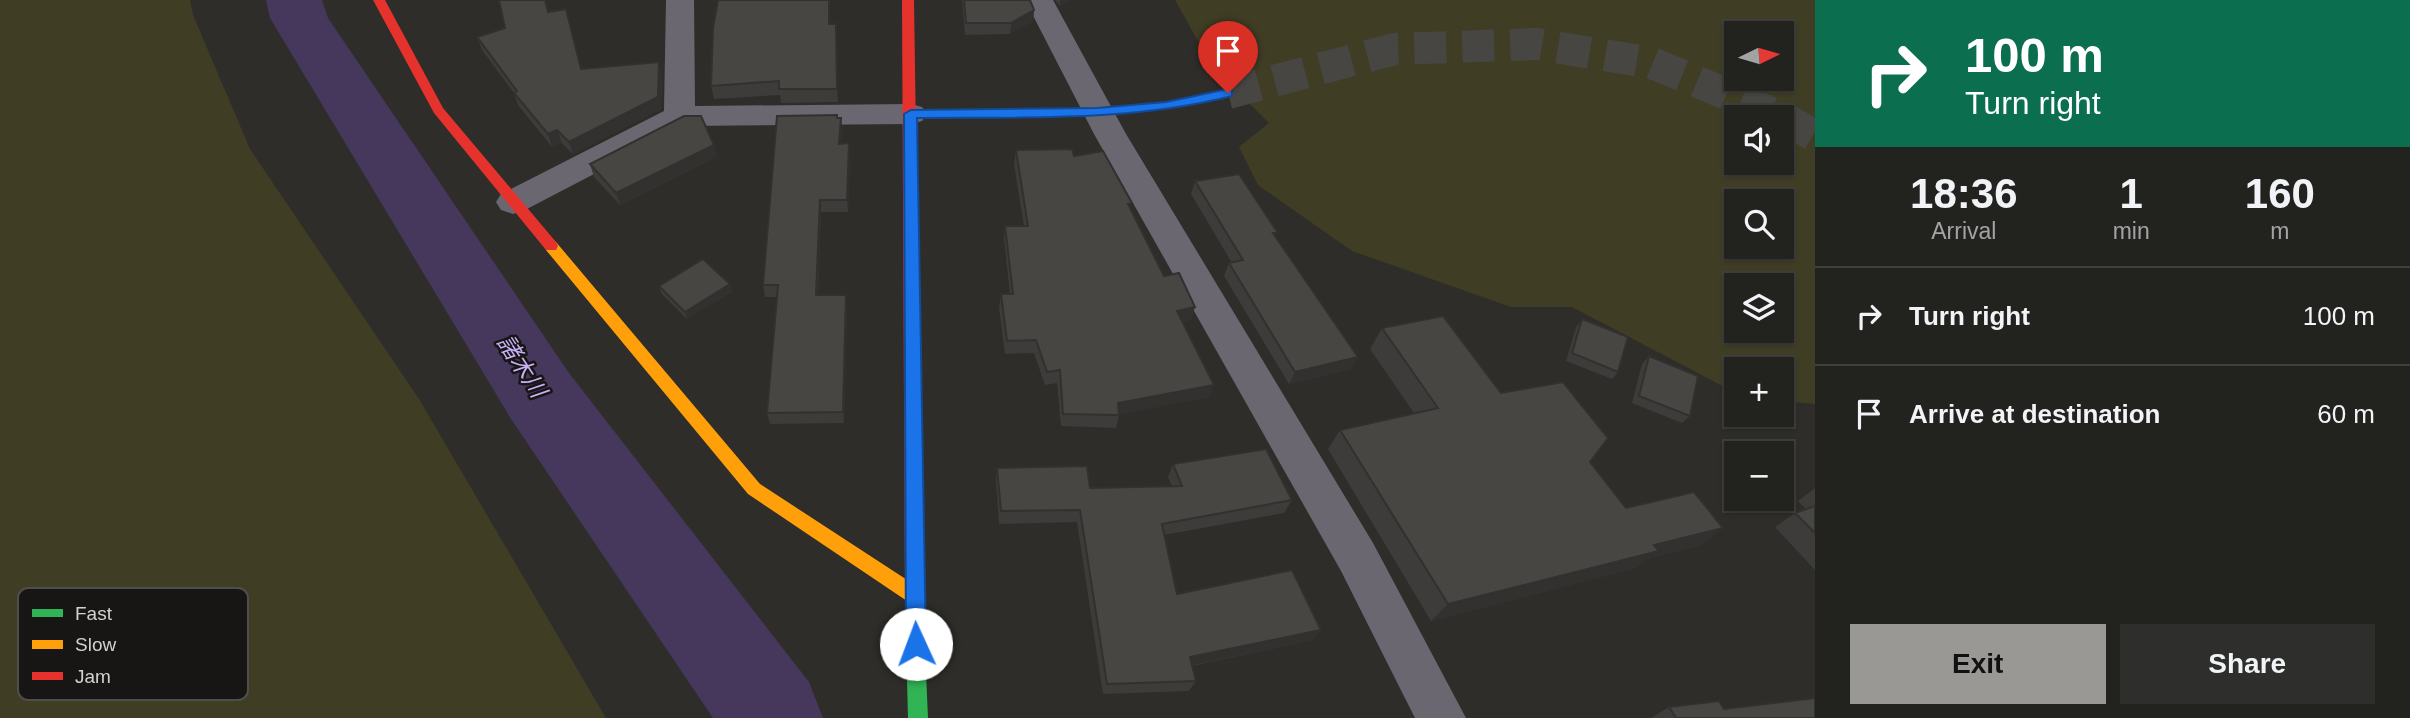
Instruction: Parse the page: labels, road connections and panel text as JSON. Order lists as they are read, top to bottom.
{
  "water": ["諸木川"],
  "legend": ["Fast", "Slow", "Jam"],
  "north": "right",
  "page": {
    "turn": ["100 m", "Turn right"],
    "map_buttons": ["+", "−"],
    "eta": [
      "18:36",
      "Arrival",
      "1",
      "min",
      "160",
      "m"
    ],
    "list": [
      {
        "name": "Turn right",
        "value": "100 m"
      },
      {
        "name": "Arrive at destination",
        "value": "60 m"
      }
    ],
    "buttons": ["Exit", "Share"]
  }
}
